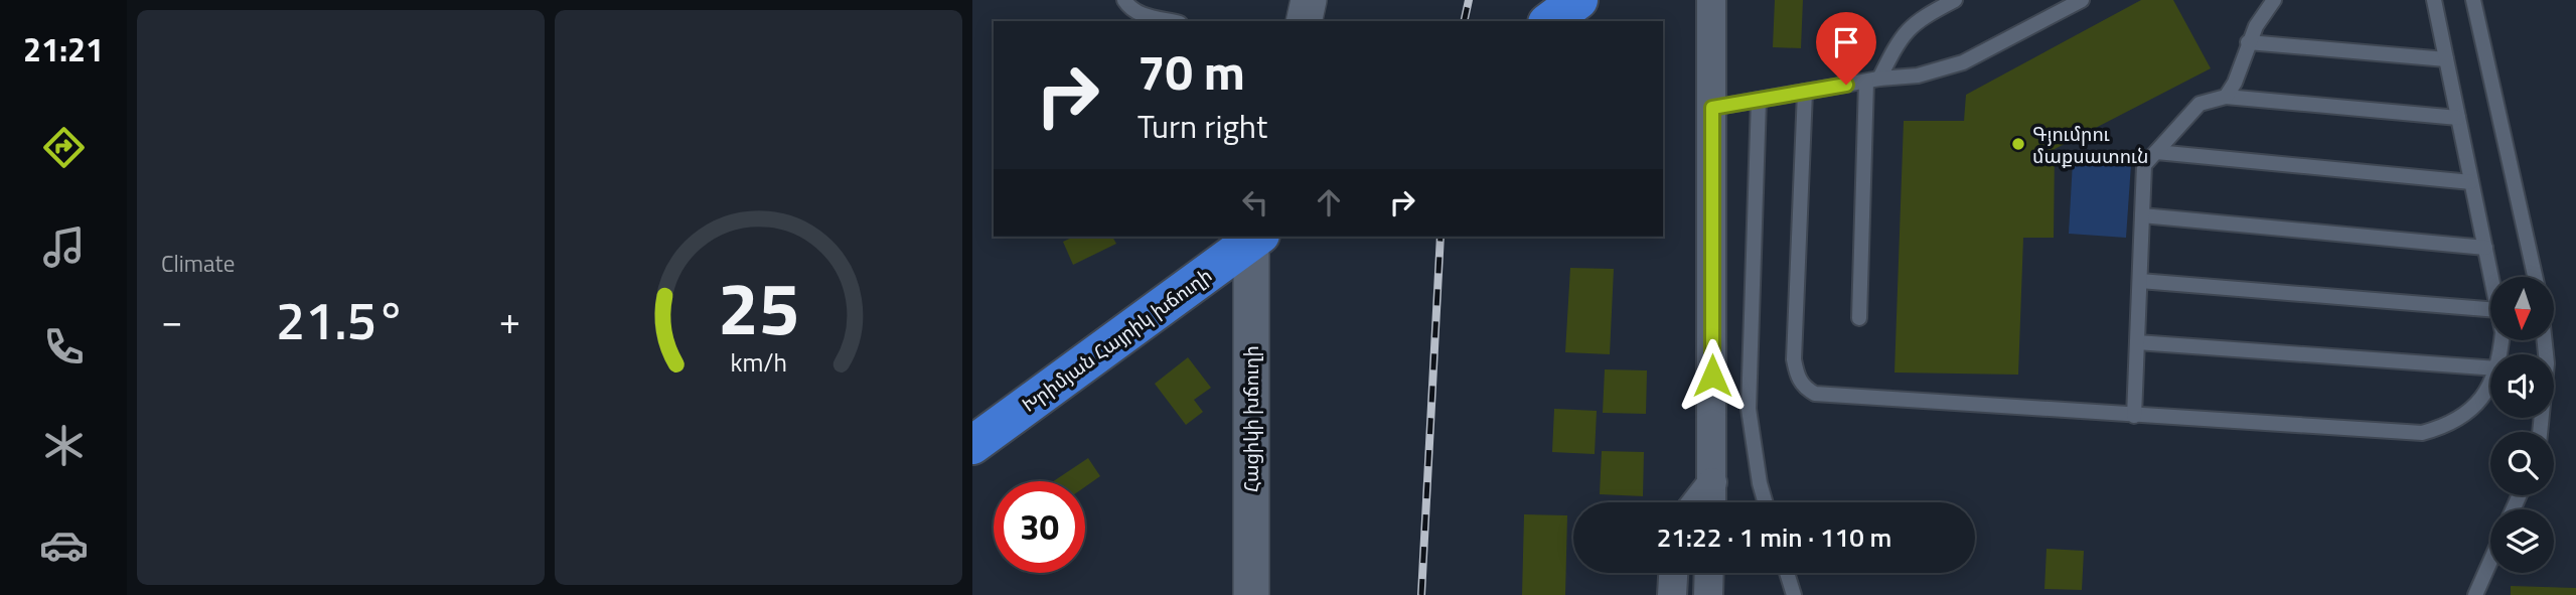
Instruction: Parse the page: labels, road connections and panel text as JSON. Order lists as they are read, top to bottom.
{
  "streets": {
    "highway": ["Խրիմյան Հայրիկ խճուղի"],
    "street": ["Հացիկի խճուղի"]
  },
  "crossings": [
    ["Խրիմյան Հայրիկ խճուղի", "Հացիկի խճուղի"]
  ],
  "places": ["Գյումրու մաքսատուն"],
  "north": "bottom",
  "page": {
    "tabs": "21:21",
    "tile": "Climate",
    "turn": ["70 m", "Turn right"],
    "heat": ["−", "21.5°", "+"],
    "limit": "30",
    "trip": "21:22 · 1 min · 110 m",
    "gauge": ["25", "km/h"]
  }
}
